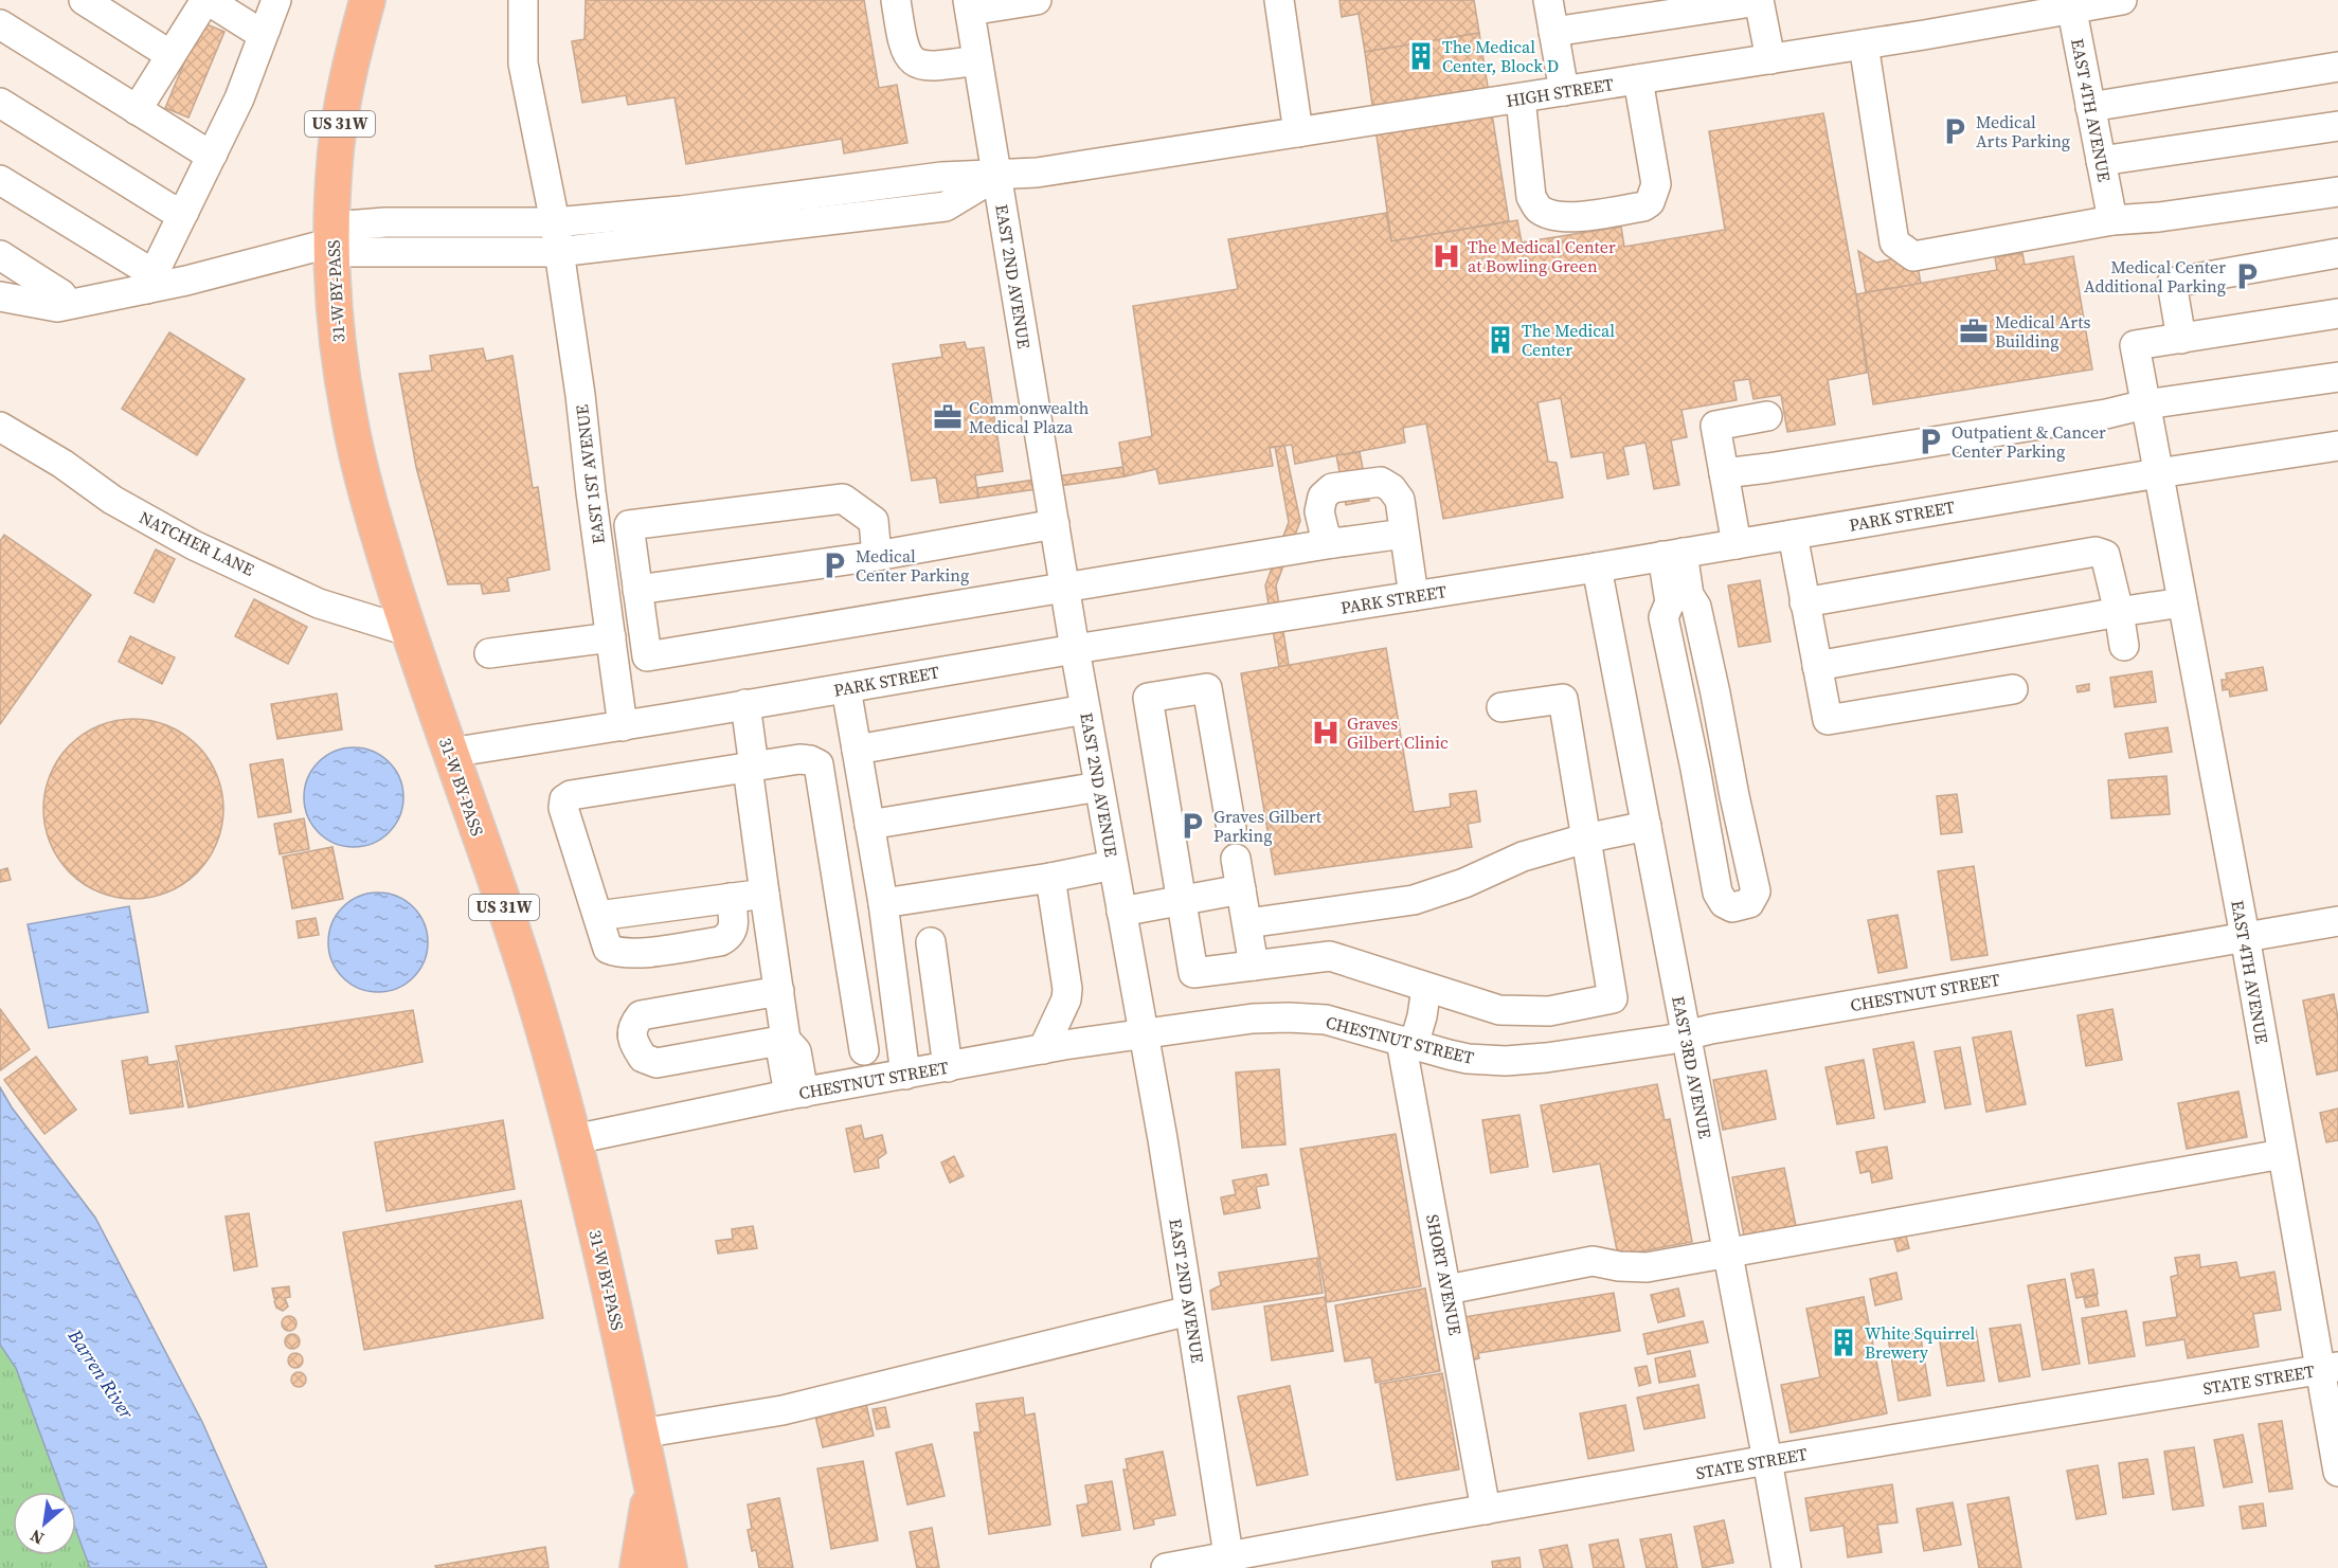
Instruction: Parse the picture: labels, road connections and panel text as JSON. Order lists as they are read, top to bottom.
{
  "streets": {
    "main road": ["US 31W", "31-W BY-PASS"],
    "street": [
      "HIGH STREET",
      "EAST 4TH AVENUE",
      "EAST 2ND AVENUE",
      "EAST 1ST AVENUE",
      "PARK STREET",
      "NATCHER LANE",
      "CHESTNUT STREET",
      "EAST 3RD AVENUE",
      "SHORT AVENUE",
      "STATE STREET"
    ]
  },
  "crossings": [
    ["HIGH STREET", "EAST 4TH AVENUE"],
    ["HIGH STREET", "EAST 2ND AVENUE"],
    ["HIGH STREET", "31-W BY-PASS"],
    ["HIGH STREET", "EAST 1ST AVENUE"],
    ["EAST 4TH AVENUE", "PARK STREET"],
    ["EAST 4TH AVENUE", "CHESTNUT STREET"],
    ["EAST 4TH AVENUE", "STATE STREET"],
    ["EAST 2ND AVENUE", "PARK STREET"],
    ["EAST 2ND AVENUE", "CHESTNUT STREET"],
    ["EAST 2ND AVENUE", "STATE STREET"],
    ["31-W BY-PASS", "PARK STREET"],
    ["31-W BY-PASS", "NATCHER LANE"],
    ["31-W BY-PASS", "CHESTNUT STREET"],
    ["EAST 1ST AVENUE", "PARK STREET"],
    ["PARK STREET", "EAST 3RD AVENUE"],
    ["CHESTNUT STREET", "EAST 3RD AVENUE"],
    ["CHESTNUT STREET", "SHORT AVENUE"],
    ["EAST 3RD AVENUE", "STATE STREET"],
    ["SHORT AVENUE", "STATE STREET"]
  ],
  "water": ["Barren River"],
  "places": {
    "building": ["The Medical Center, Block D", "The Medical Center", "White Squirrel Brewery"],
    "parking": [
      "Medical Arts Parking",
      "Medical Center Additional Parking",
      "Outpatient & Cancer Center Parking",
      "Medical Center Parking",
      "Graves Gilbert Parking"
    ],
    "hospital": ["The Medical Center at Bowling Green", "Graves Gilbert Clinic"],
    "office": ["Medical Arts Building", "Commonwealth Medical Plaza"]
  },
  "north": "bottom left"
}
